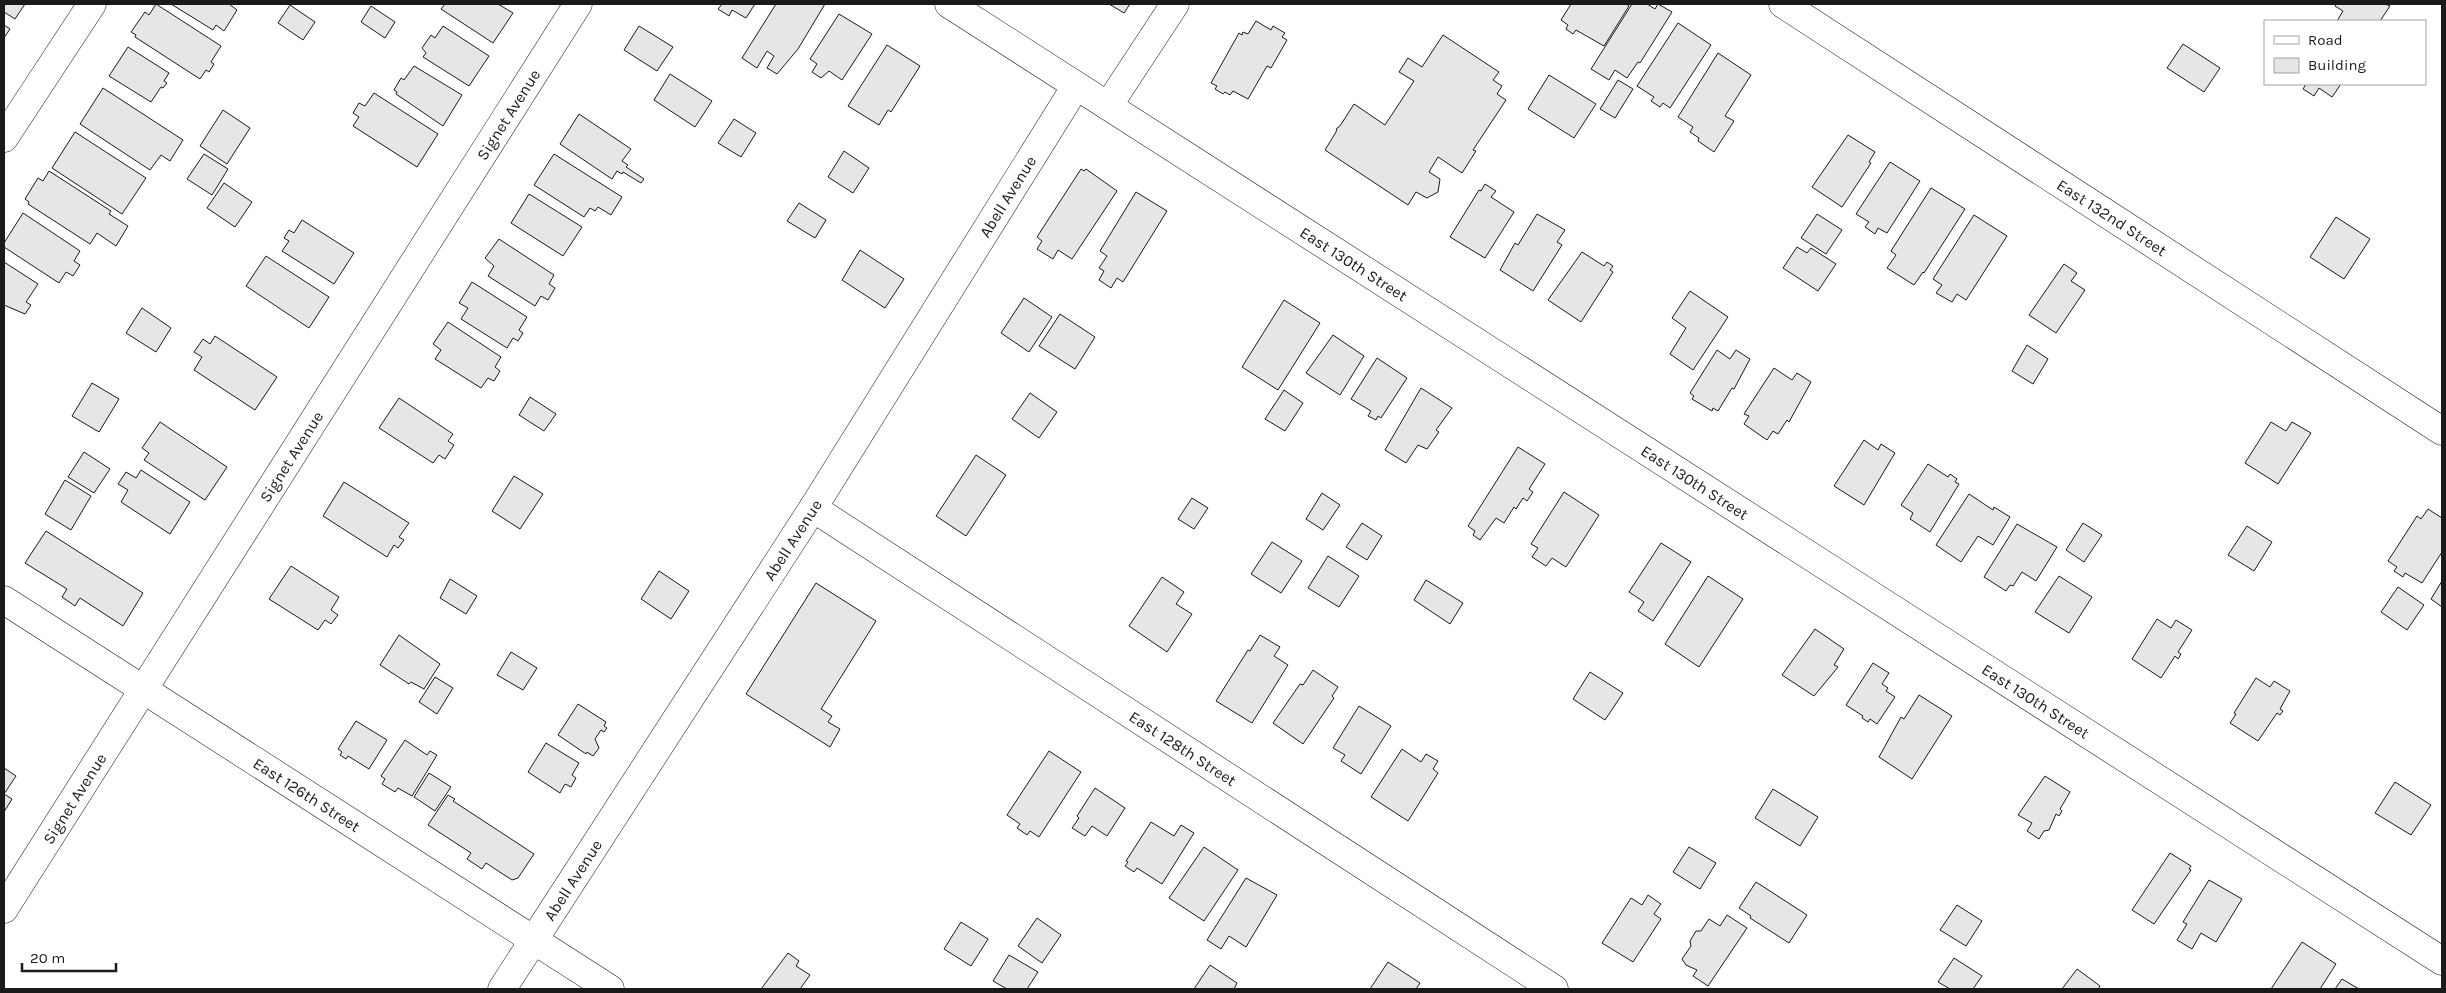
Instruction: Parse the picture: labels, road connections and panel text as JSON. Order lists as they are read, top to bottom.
{
  "streets": {
    "street": [
      "Signet Avenue",
      "Abell Avenue",
      "East 132nd Street",
      "East 130th Street",
      "East 128th Street",
      "East 126th Street"
    ]
  },
  "crossings": [
    ["Signet Avenue", "East 126th Street"],
    ["Abell Avenue", "East 130th Street"],
    ["Abell Avenue", "East 128th Street"],
    ["Abell Avenue", "East 126th Street"]
  ],
  "legend": ["Road", "Building"],
  "scale_bar": "20 m"
}
